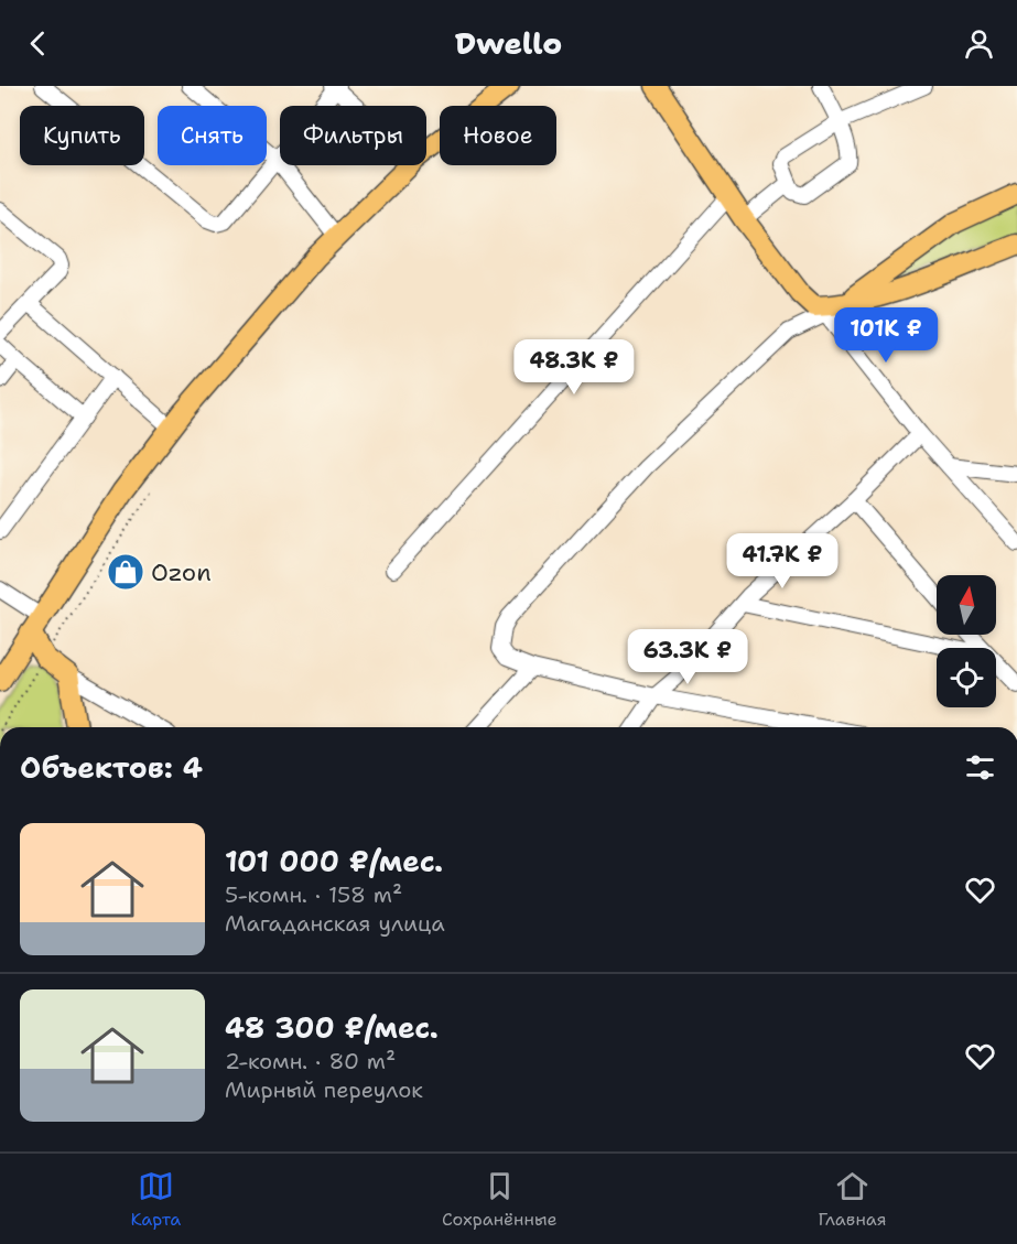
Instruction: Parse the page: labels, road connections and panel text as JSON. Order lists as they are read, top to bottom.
{
  "places": {
    "shop": ["Ozon"]
  },
  "north": "top",
  "page": {
    "header": "Dwello",
    "chip": [
      "Купить",
      "Снять",
      "Фильтры",
      "Новое"
    ],
    "price": [
      "101K ₽",
      "48.3K ₽",
      "41.7K ₽",
      "63.3K ₽"
    ],
    "heading": "Объектов: 4",
    "list": [
      {
        "name": "101 000 ₽/мес.",
        "note": "5-комн. · 158 m² · Магаданская улица"
      },
      {
        "name": "48 300 ₽/мес.",
        "note": "2-комн. · 80 m² · Мирный переулок"
      }
    ],
    "tabs": ["Карта", "Сохранённые", "Главная"]
  }
}
